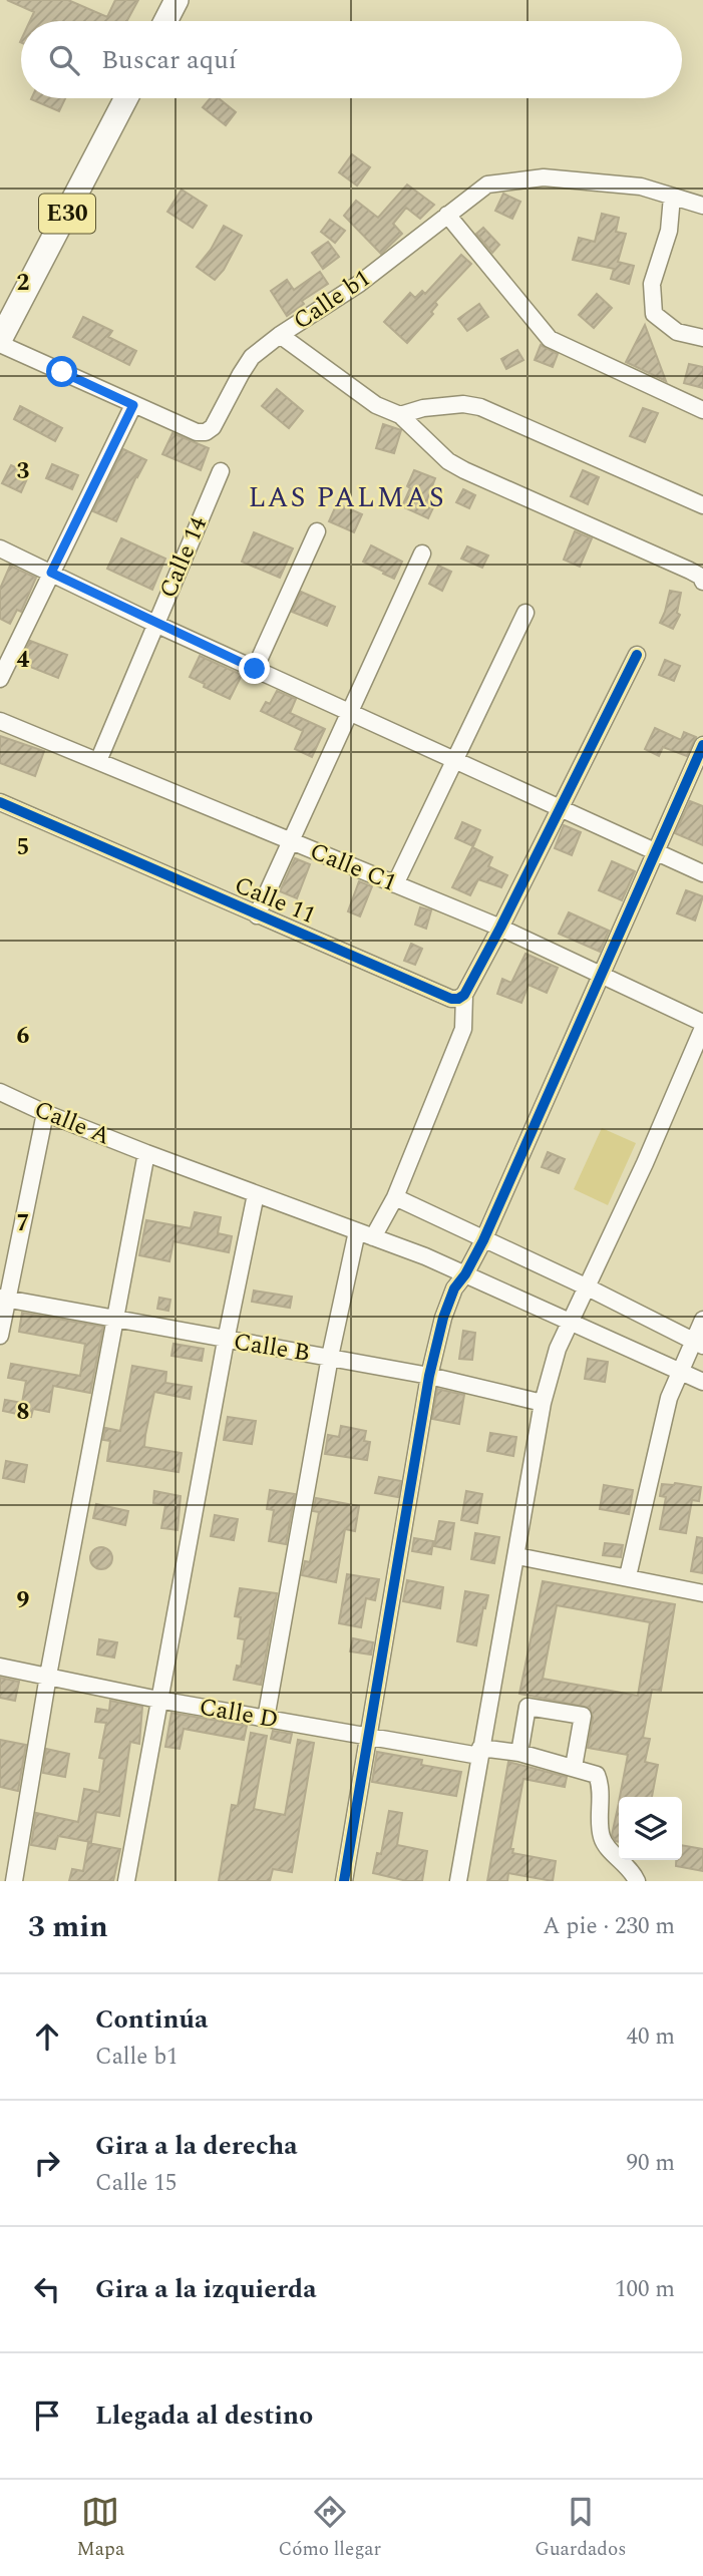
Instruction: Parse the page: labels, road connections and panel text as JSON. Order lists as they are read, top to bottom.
{
  "streets": {
    "highway": ["E30"],
    "street": [
      "Calle b1",
      "Calle 14",
      "Calle C1",
      "Calle 11",
      "Calle A",
      "Calle B",
      "Calle D"
    ]
  },
  "crossings": [
    ["E30", "Calle b1"],
    ["Calle 14", "Calle C1"]
  ],
  "districts": ["LAS PALMAS"],
  "page": {
    "search": "Buscar aquí",
    "heading": ["3 min", "A pie · 230 m"],
    "list": [
      ["Continúa", "Calle b1", "40 m"],
      ["Gira a la derecha", "Calle 15", "90 m"],
      ["Gira a la izquierda", "100 m"],
      "Llegada al destino"
    ],
    "nav": ["Mapa", "Cómo llegar", "Guardados"]
  },
  "grid": {
    "rows": [
      "2",
      "3",
      "4",
      "5",
      "6",
      "7",
      "8",
      "9"
    ]
  }
}
